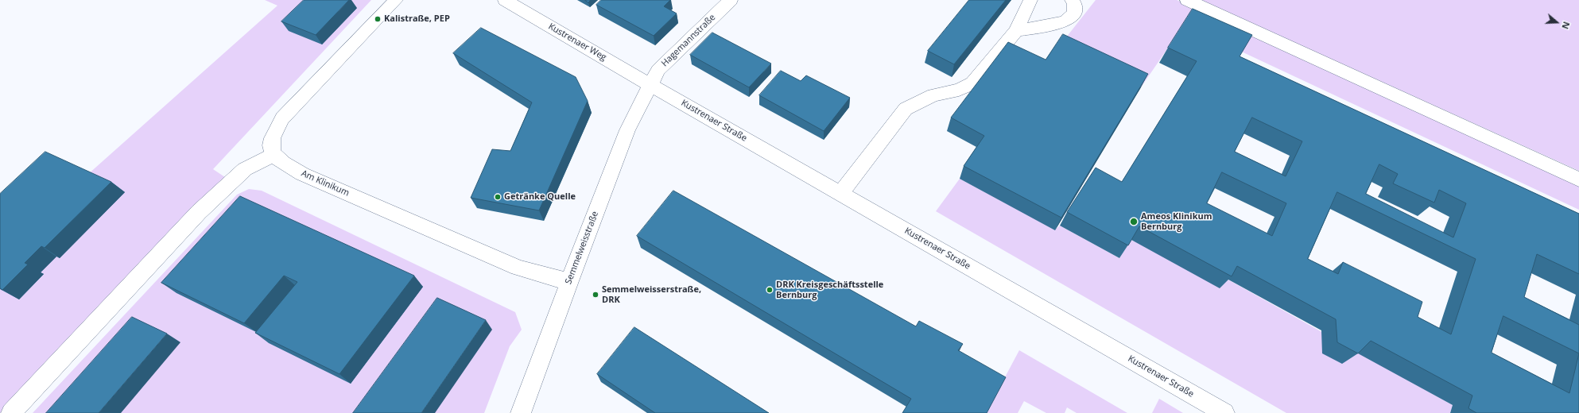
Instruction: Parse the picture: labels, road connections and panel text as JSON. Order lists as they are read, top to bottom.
{
  "streets": {
    "street": [
      "Hagemannstraße",
      "Kustrenaer Weg",
      "Kustrenaer Straße",
      "Am Klinikum",
      "Semmelweisstraße"
    ]
  },
  "crossings": [
    ["Hagemannstraße", "Kustrenaer Weg"],
    ["Hagemannstraße", "Kustrenaer Straße"],
    ["Hagemannstraße", "Semmelweisstraße"],
    ["Kustrenaer Weg", "Kustrenaer Straße"],
    ["Kustrenaer Weg", "Semmelweisstraße"],
    ["Kustrenaer Straße", "Semmelweisstraße"],
    ["Am Klinikum", "Semmelweisstraße"]
  ],
  "places": [
    "Kalistraße, PEP",
    "Getränke Quelle",
    "Ameos Klinikum Bernburg",
    "DRK Kreisgeschäftsstelle Bernburg",
    "Semmelweisserstraße, DRK"
  ],
  "north": "right"
}
